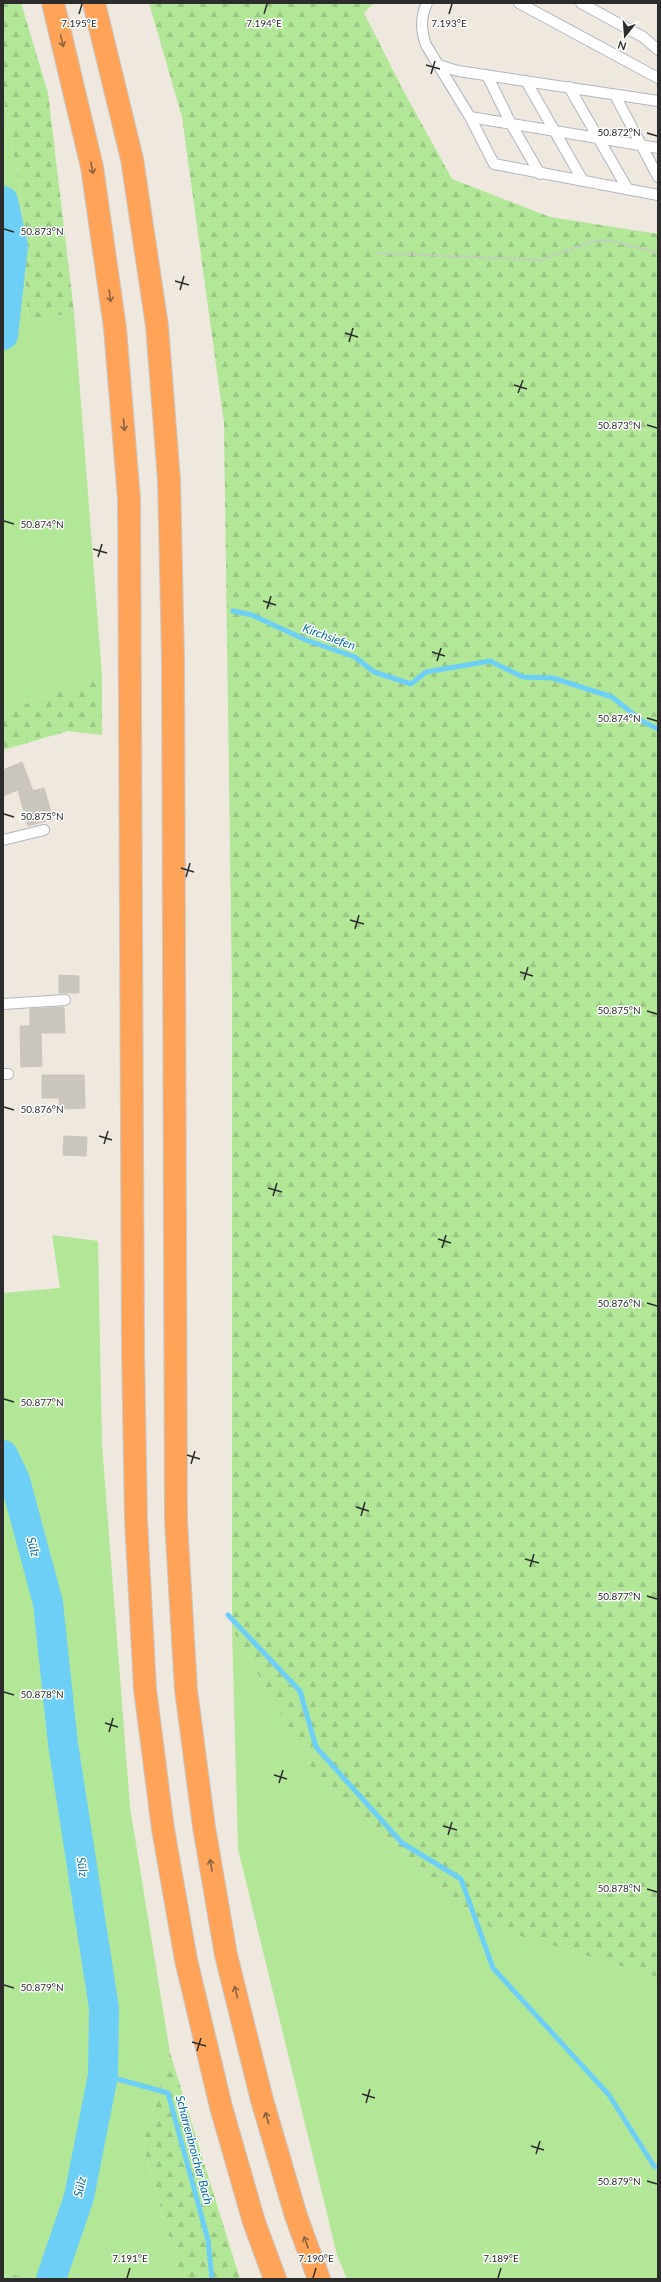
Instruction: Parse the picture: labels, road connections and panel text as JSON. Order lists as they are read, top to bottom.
{
  "water": ["Kirchsiefen", "Sülz", "Scharrenbroicher Bach"],
  "north": "bottom",
  "coordinates": [
    "7.195°E",
    "7.194°E",
    "7.193°E",
    "50.872°N",
    "50.873°N",
    "50.874°N",
    "50.875°N",
    "50.876°N",
    "50.877°N",
    "50.878°N",
    "50.879°N",
    "7.191°E",
    "7.190°E",
    "7.189°E"
  ]
}
